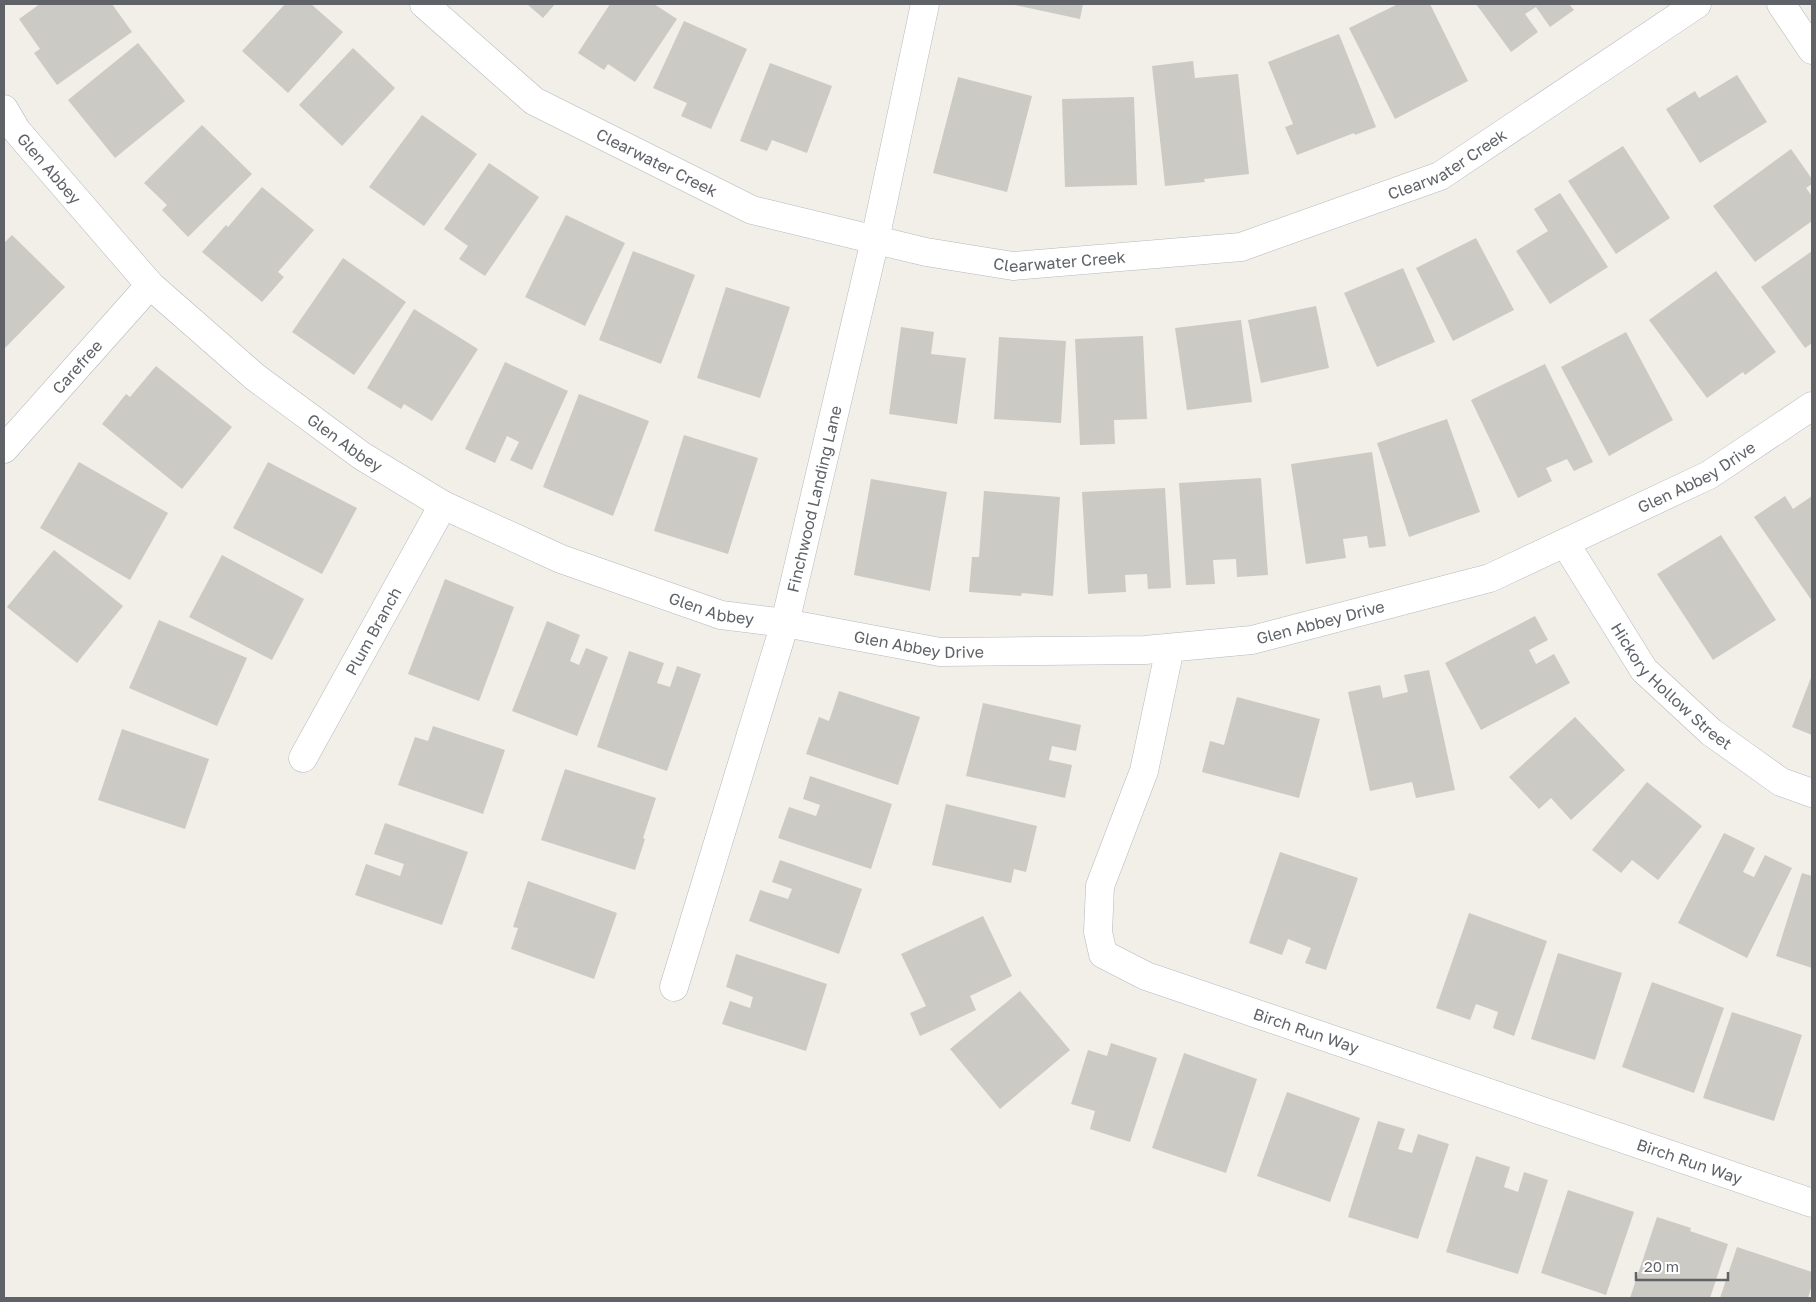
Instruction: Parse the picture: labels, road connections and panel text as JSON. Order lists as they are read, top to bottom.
{
  "streets": {
    "street": [
      "Clearwater Creek",
      "Glen Abbey",
      "Carefree",
      "Glen Abbey Drive",
      "Finchwood Landing Lane",
      "Plum Branch",
      "Hickory Hollow Street",
      "Birch Run Way"
    ]
  },
  "crossings": [
    ["Clearwater Creek", "Finchwood Landing Lane"],
    ["Glen Abbey", "Carefree"],
    ["Glen Abbey", "Glen Abbey Drive"],
    ["Glen Abbey", "Finchwood Landing Lane"],
    ["Glen Abbey", "Plum Branch"],
    ["Glen Abbey Drive", "Finchwood Landing Lane"],
    ["Glen Abbey Drive", "Hickory Hollow Street"],
    ["Glen Abbey Drive", "Birch Run Way"]
  ],
  "scale_bar": "20 m"
}
